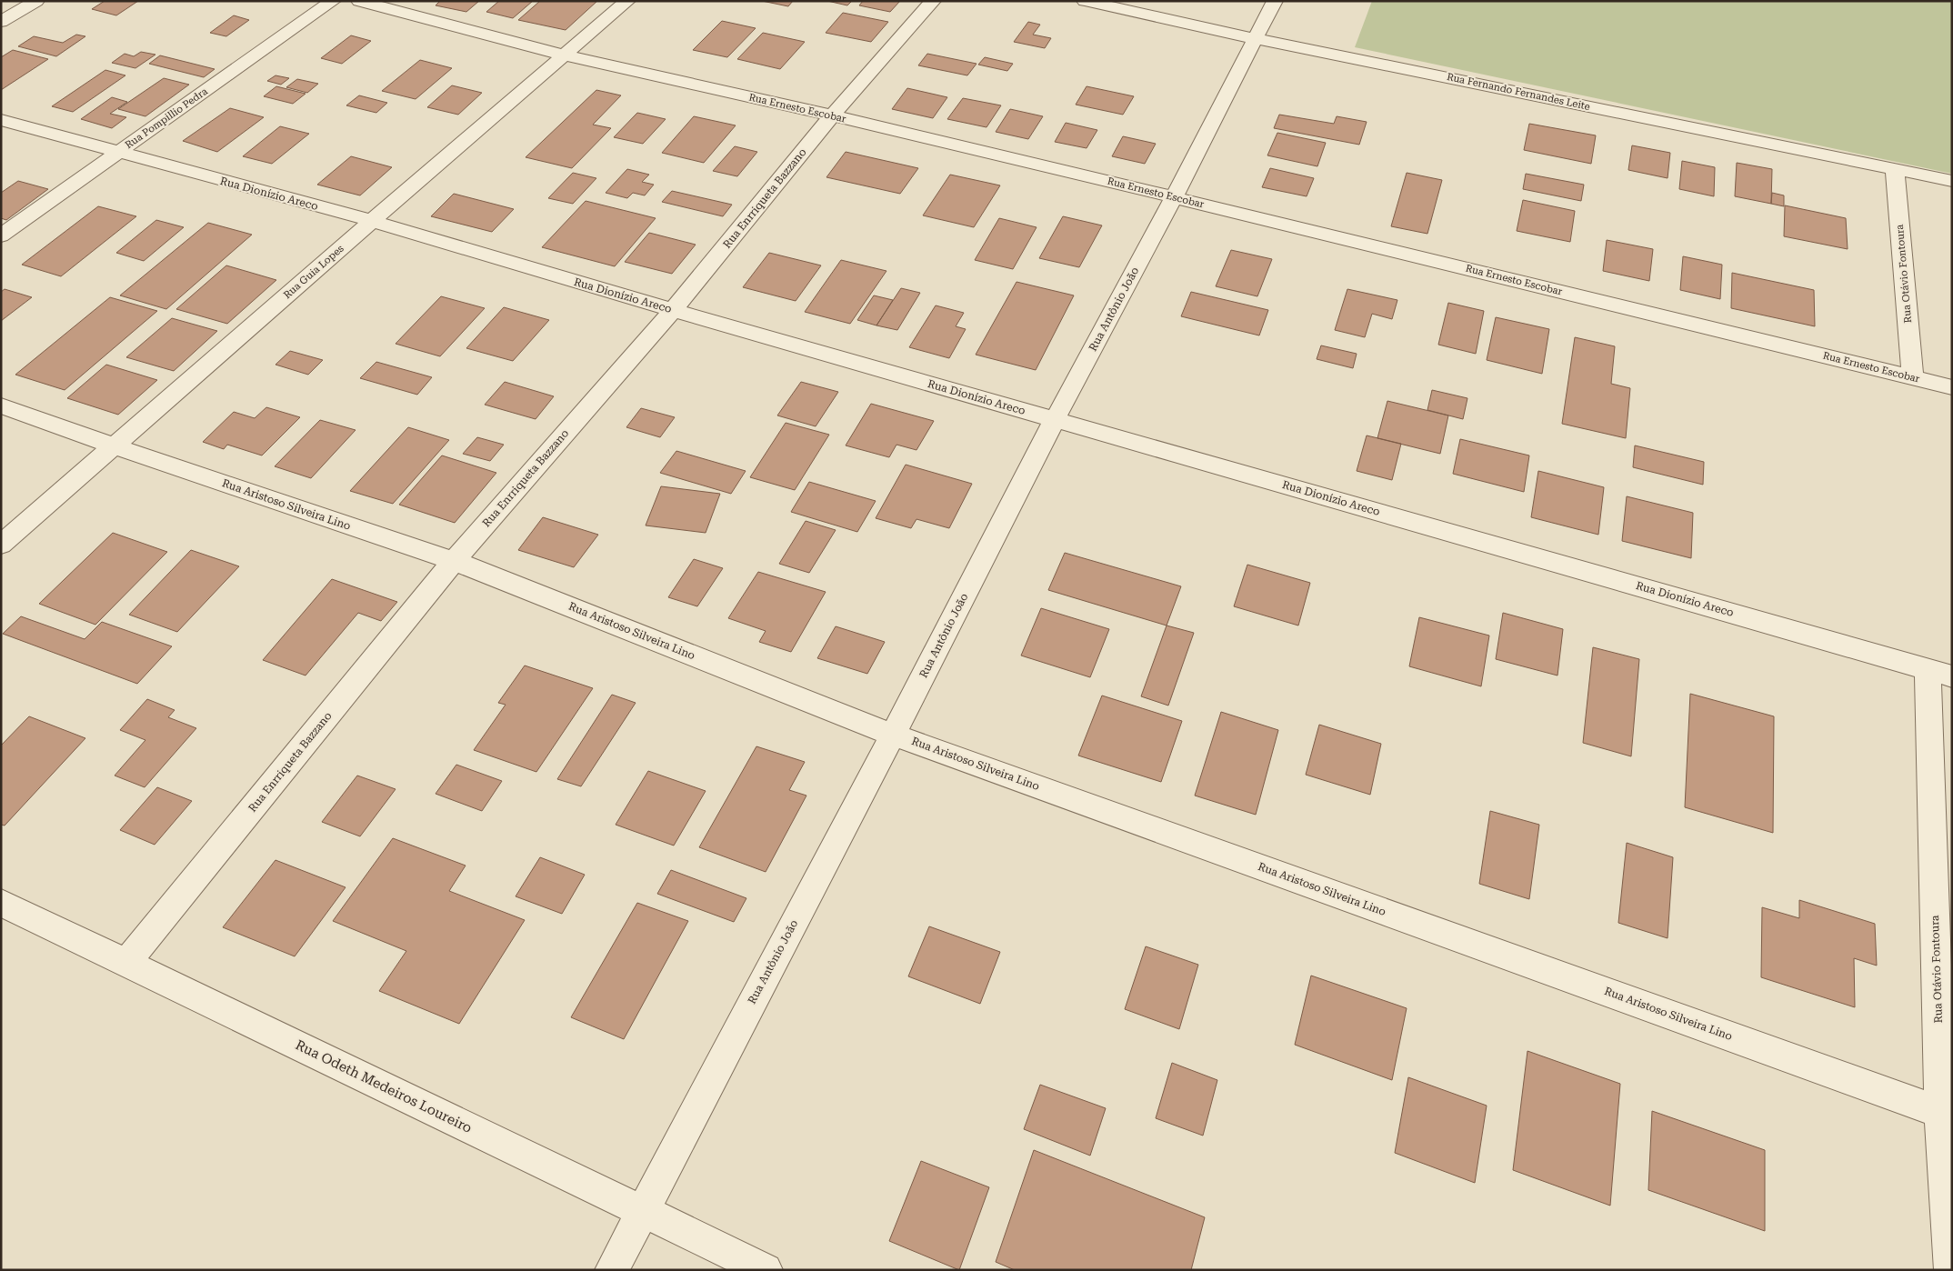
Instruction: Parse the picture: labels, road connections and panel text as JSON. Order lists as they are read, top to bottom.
{
  "streets": {
    "street": [
      "Rua Fernando Fernandes Leite",
      "Rua Ernesto Escobar",
      "Rua Pompillio Pedra",
      "Rua Dionízio Areco",
      "Rua Enrriqueta Bazzano",
      "Rua Guia Lopes",
      "Rua Otávio Fontoura",
      "Rua Antônio João",
      "Rua Aristoso Silveira Lino",
      "Rua Odeth Medeiros Loureiro"
    ]
  },
  "crossings": [
    ["Rua Fernando Fernandes Leite", "Rua Otávio Fontoura"],
    ["Rua Fernando Fernandes Leite", "Rua Antônio João"],
    ["Rua Ernesto Escobar", "Rua Enrriqueta Bazzano"],
    ["Rua Ernesto Escobar", "Rua Guia Lopes"],
    ["Rua Ernesto Escobar", "Rua Otávio Fontoura"],
    ["Rua Ernesto Escobar", "Rua Antônio João"],
    ["Rua Pompillio Pedra", "Rua Dionízio Areco"],
    ["Rua Dionízio Areco", "Rua Enrriqueta Bazzano"],
    ["Rua Dionízio Areco", "Rua Guia Lopes"],
    ["Rua Dionízio Areco", "Rua Otávio Fontoura"],
    ["Rua Dionízio Areco", "Rua Antônio João"],
    ["Rua Enrriqueta Bazzano", "Rua Aristoso Silveira Lino"],
    ["Rua Enrriqueta Bazzano", "Rua Odeth Medeiros Loureiro"],
    ["Rua Guia Lopes", "Rua Aristoso Silveira Lino"],
    ["Rua Otávio Fontoura", "Rua Aristoso Silveira Lino"],
    ["Rua Antônio João", "Rua Aristoso Silveira Lino"],
    ["Rua Antônio João", "Rua Odeth Medeiros Loureiro"]
  ]
}
